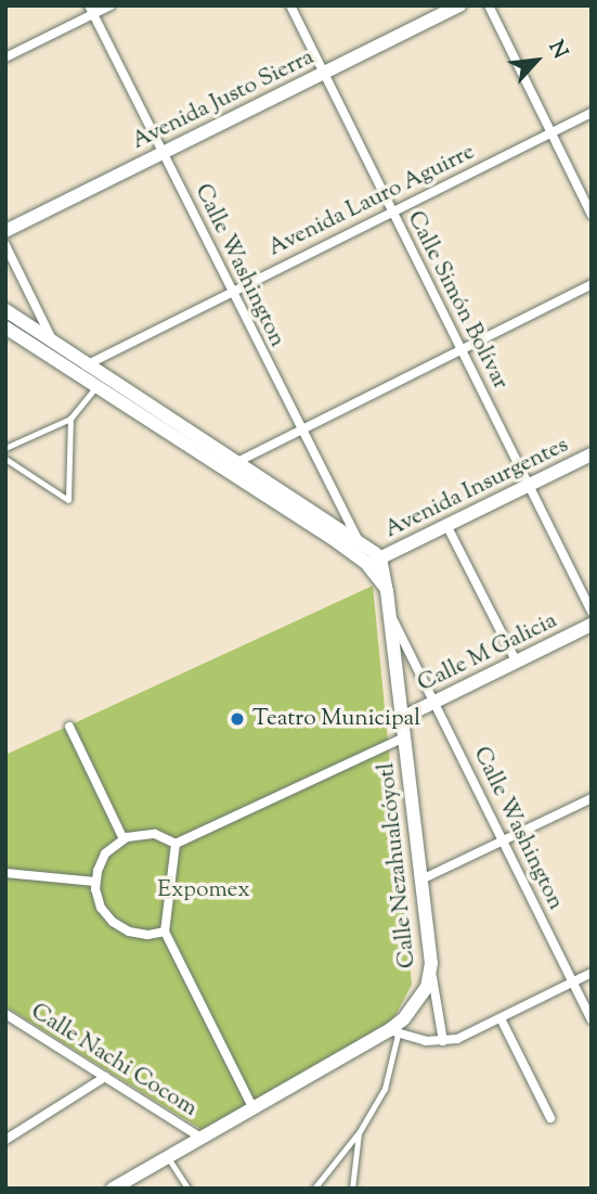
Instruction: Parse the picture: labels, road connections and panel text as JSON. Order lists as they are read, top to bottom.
{
  "streets": {
    "street": [
      "Avenida Justo Sierra",
      "Avenida Lauro Aguirre",
      "Calle Washington",
      "Calle Simón Bolívar",
      "Avenida Insurgentes",
      "Calle M Galicia",
      "Calle Nezahualcóyotl",
      "Calle Nachi Cocom"
    ]
  },
  "crossings": [
    ["Avenida Justo Sierra", "Calle Washington"],
    ["Avenida Justo Sierra", "Calle Simón Bolívar"],
    ["Avenida Lauro Aguirre", "Calle Washington"],
    ["Avenida Lauro Aguirre", "Calle Simón Bolívar"],
    ["Avenida Lauro Aguirre", "Calle Nezahualcóyotl"],
    ["Calle Washington", "Calle M Galicia"],
    ["Calle Washington", "Calle Nezahualcóyotl"],
    ["Calle Simón Bolívar", "Avenida Insurgentes"],
    ["Avenida Insurgentes", "Calle Nezahualcóyotl"],
    ["Calle M Galicia", "Calle Nezahualcóyotl"],
    ["Calle Nezahualcóyotl", "Calle Nachi Cocom"]
  ],
  "parks": ["Expomex"],
  "places": ["Teatro Municipal"],
  "north": "top right"
}
